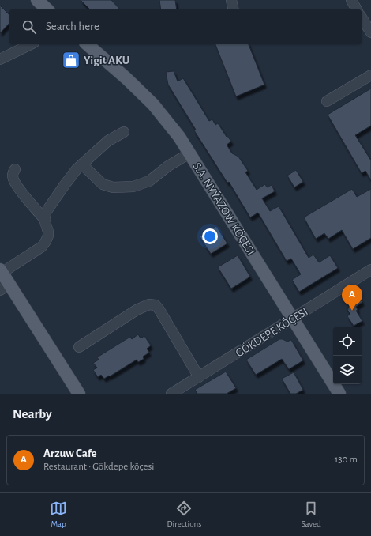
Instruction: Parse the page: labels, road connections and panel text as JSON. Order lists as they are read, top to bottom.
{
  "streets": {
    "main road": ["S.A. NYÝAZOW KÖÇESI"],
    "street": ["GÖKDEPE KÖÇESI"]
  },
  "crossings": [
    ["S.A. NYÝAZOW KÖÇESI", "GÖKDEPE KÖÇESI"]
  ],
  "places": {
    "shop": ["Yigit AKU"]
  },
  "page": {
    "search": "Search here",
    "pins": "A",
    "heading": "Nearby",
    "list": [
      {
        "mark": "A",
        "name": "Arzuw Cafe",
        "note": "Restaurant · Gökdepe köçesi",
        "value": "130 m"
      }
    ],
    "nav": ["Map", "Directions", "Saved"]
  }
}
